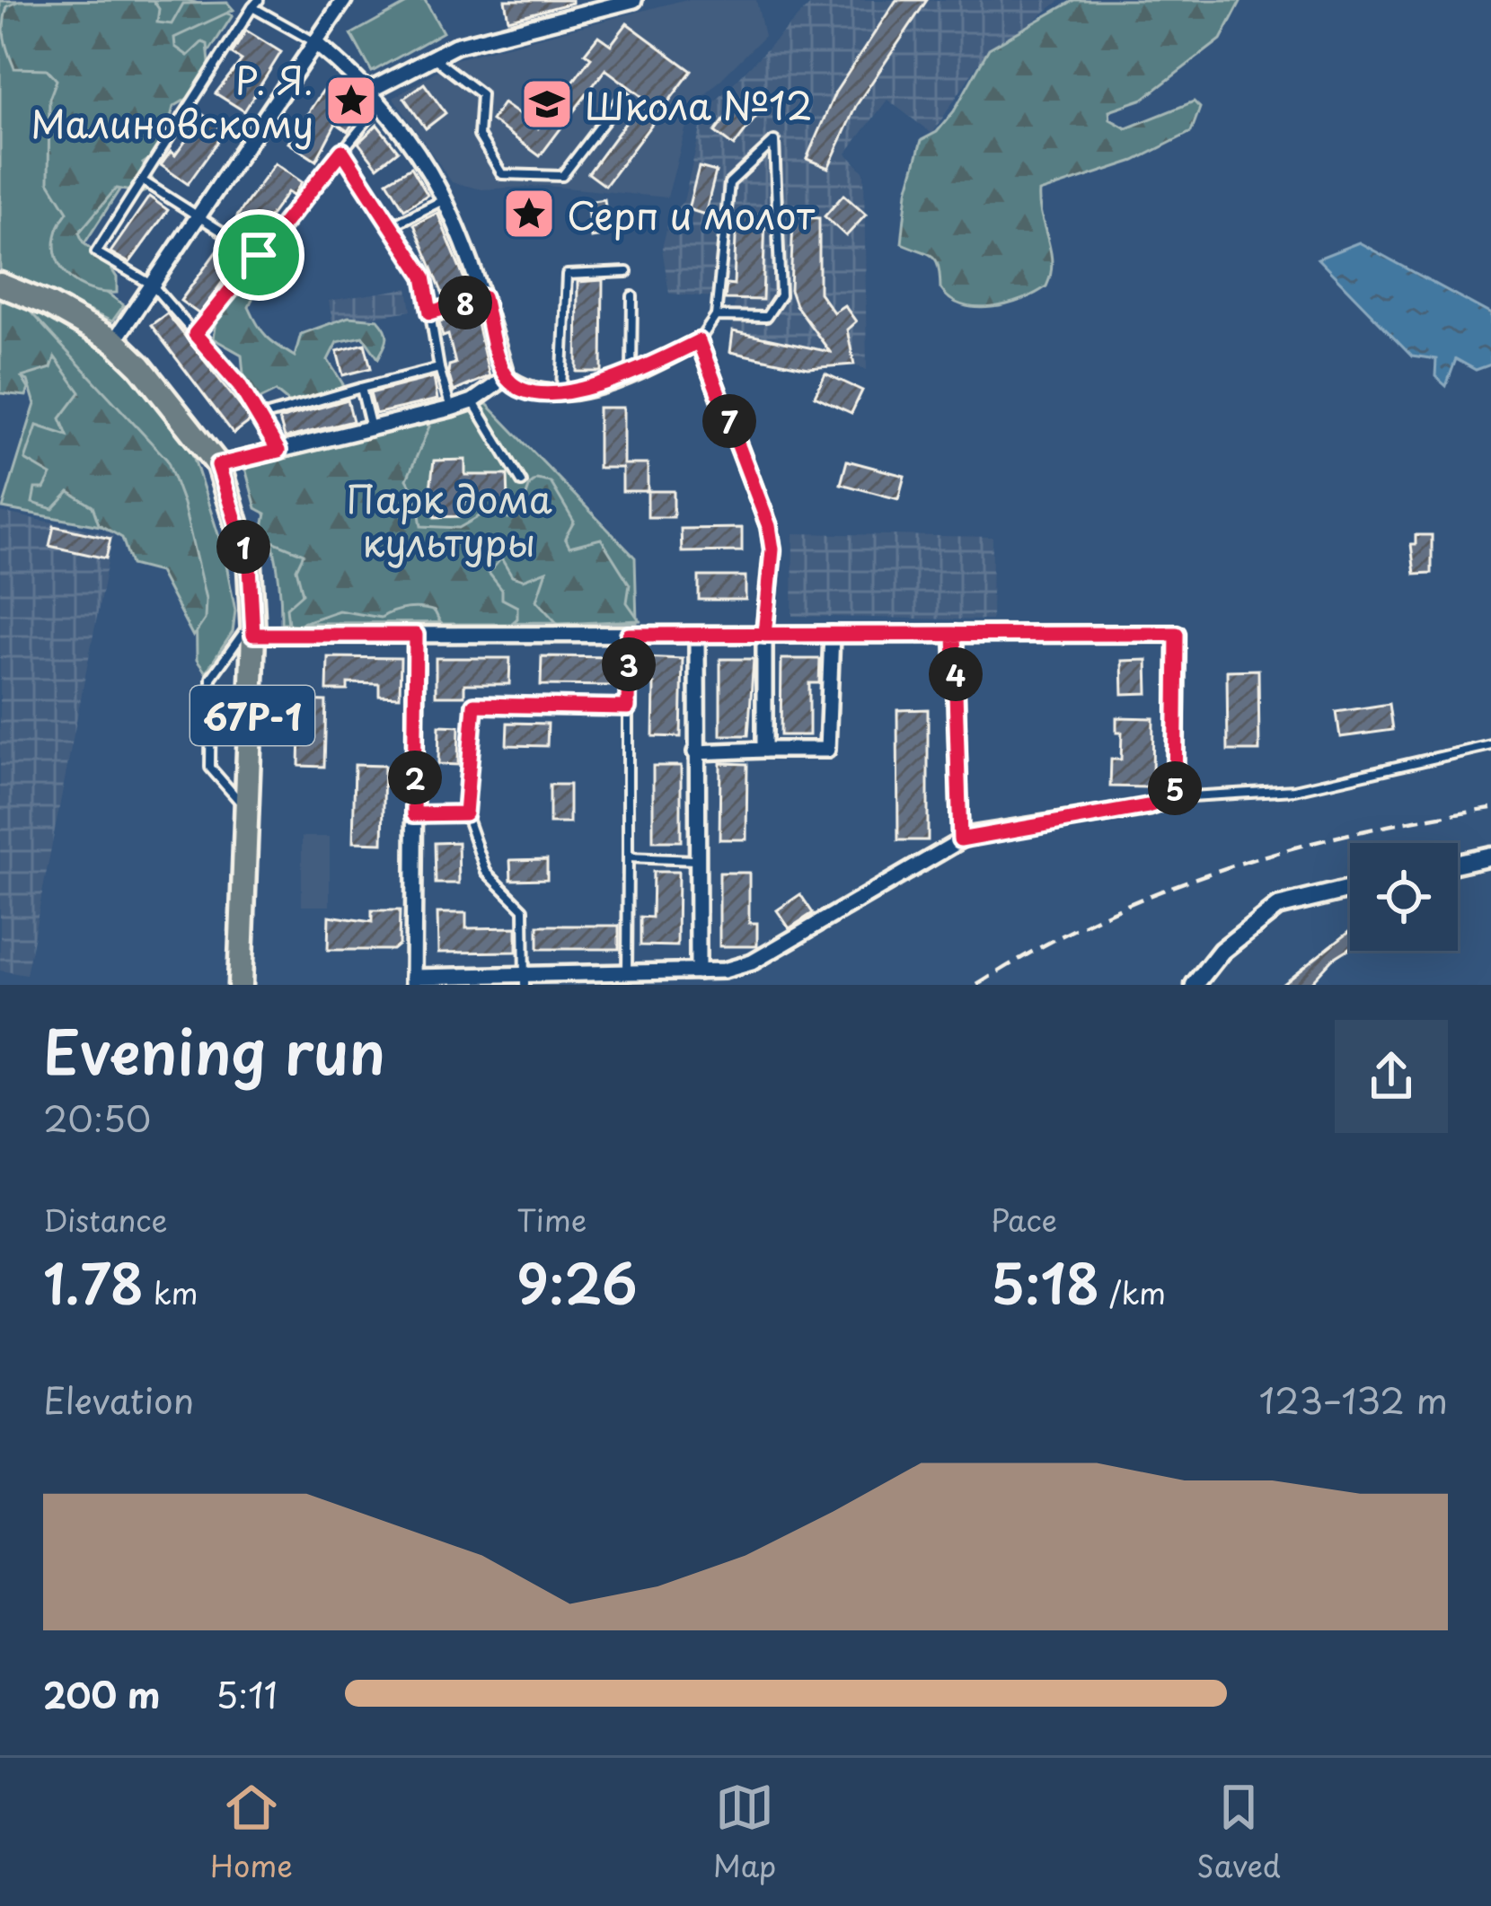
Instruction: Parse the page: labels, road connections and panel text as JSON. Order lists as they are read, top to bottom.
{
  "streets": {
    "main road": ["67Р-1"]
  },
  "parks": ["Парк дома культуры"],
  "places": {
    "place": ["Р. Я. Малиновскому", "Серп и молот"],
    "school or university": ["Школа №12"]
  },
  "page": {
    "pins": [
      "8",
      "7",
      "1",
      "3",
      "4",
      "2",
      "5"
    ],
    "heading": ["Evening run", "20:50"],
    "stats": [
      ["Distance", "1.78 km"],
      ["Time", "9:26"],
      ["Pace", "5:18 /km"]
    ],
    "chart": ["Elevation", "123–132 m"],
    "list": [
      {
        "name": "200 m",
        "note": "5:11"
      }
    ],
    "tabs": ["Home", "Map", "Saved"]
  }
}
